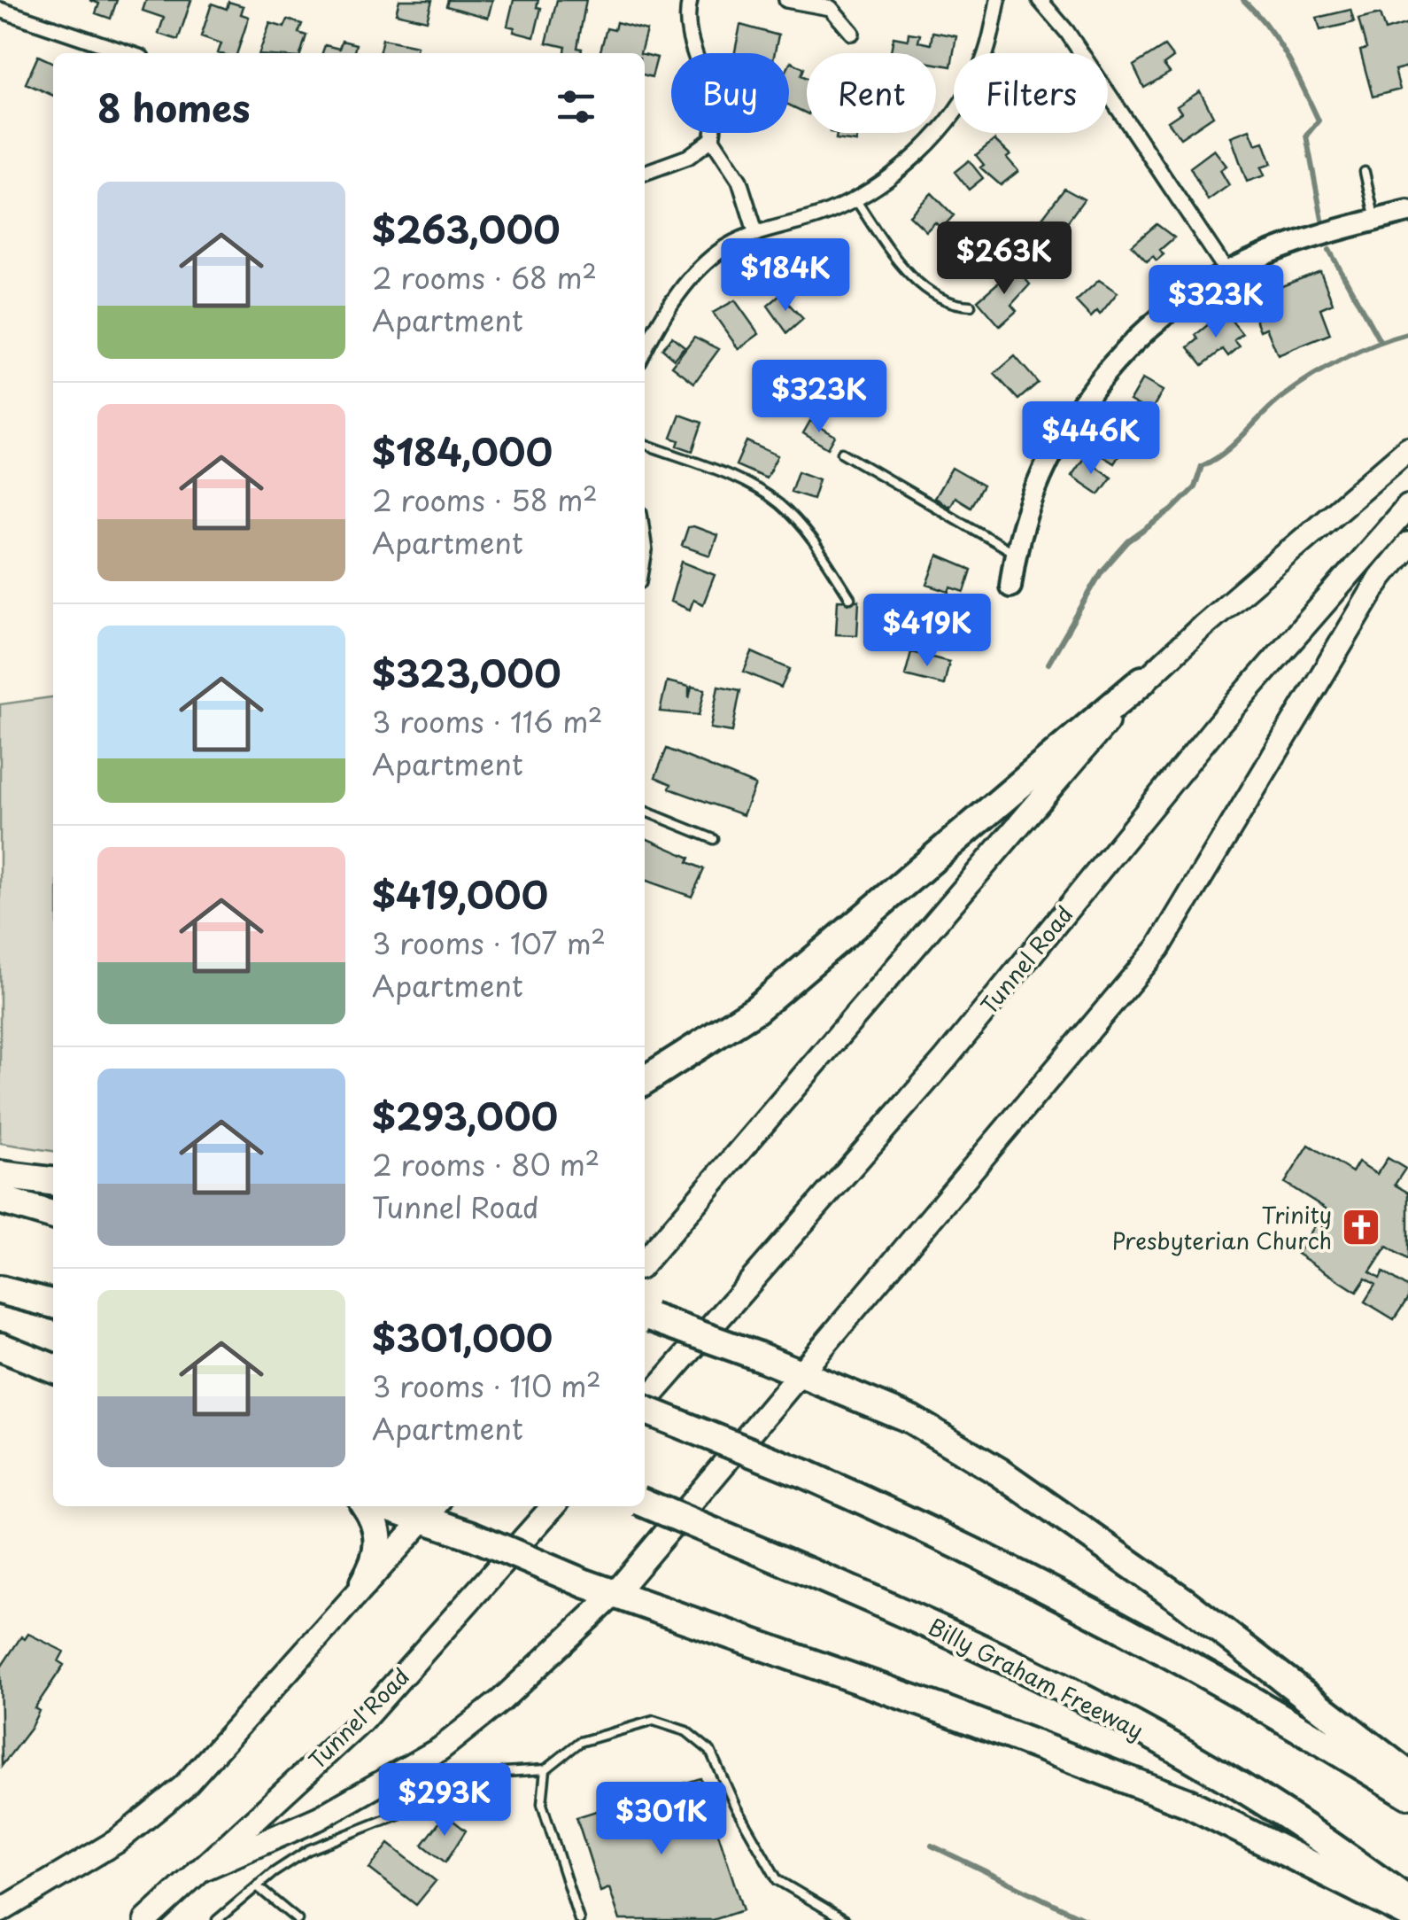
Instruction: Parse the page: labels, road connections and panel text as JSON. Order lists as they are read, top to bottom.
{
  "streets": {
    "highway": ["Billy Graham Freeway"],
    "main road": ["Tunnel Road"]
  },
  "places": {
    "church": ["Trinity Presbyterian Church"]
  },
  "page": {
    "chip": ["Buy", "Rent", "Filters"],
    "heading": "8 homes",
    "list": [
      {
        "name": "$263,000",
        "note": "2 rooms · 68 m² · Apartment"
      },
      {
        "name": "$184,000",
        "note": "2 rooms · 58 m² · Apartment"
      },
      {
        "name": "$323,000",
        "note": "3 rooms · 116 m² · Apartment"
      },
      {
        "name": "$419,000",
        "note": "3 rooms · 107 m² · Apartment"
      },
      {
        "name": "$293,000",
        "note": "2 rooms · 80 m² · Tunnel Road"
      },
      {
        "name": "$301,000",
        "note": "3 rooms · 110 m² · Apartment"
      }
    ],
    "price": [
      "$263K",
      "$184K",
      "$323K",
      "$323K",
      "$446K",
      "$419K",
      "$293K",
      "$301K"
    ]
  }
}
